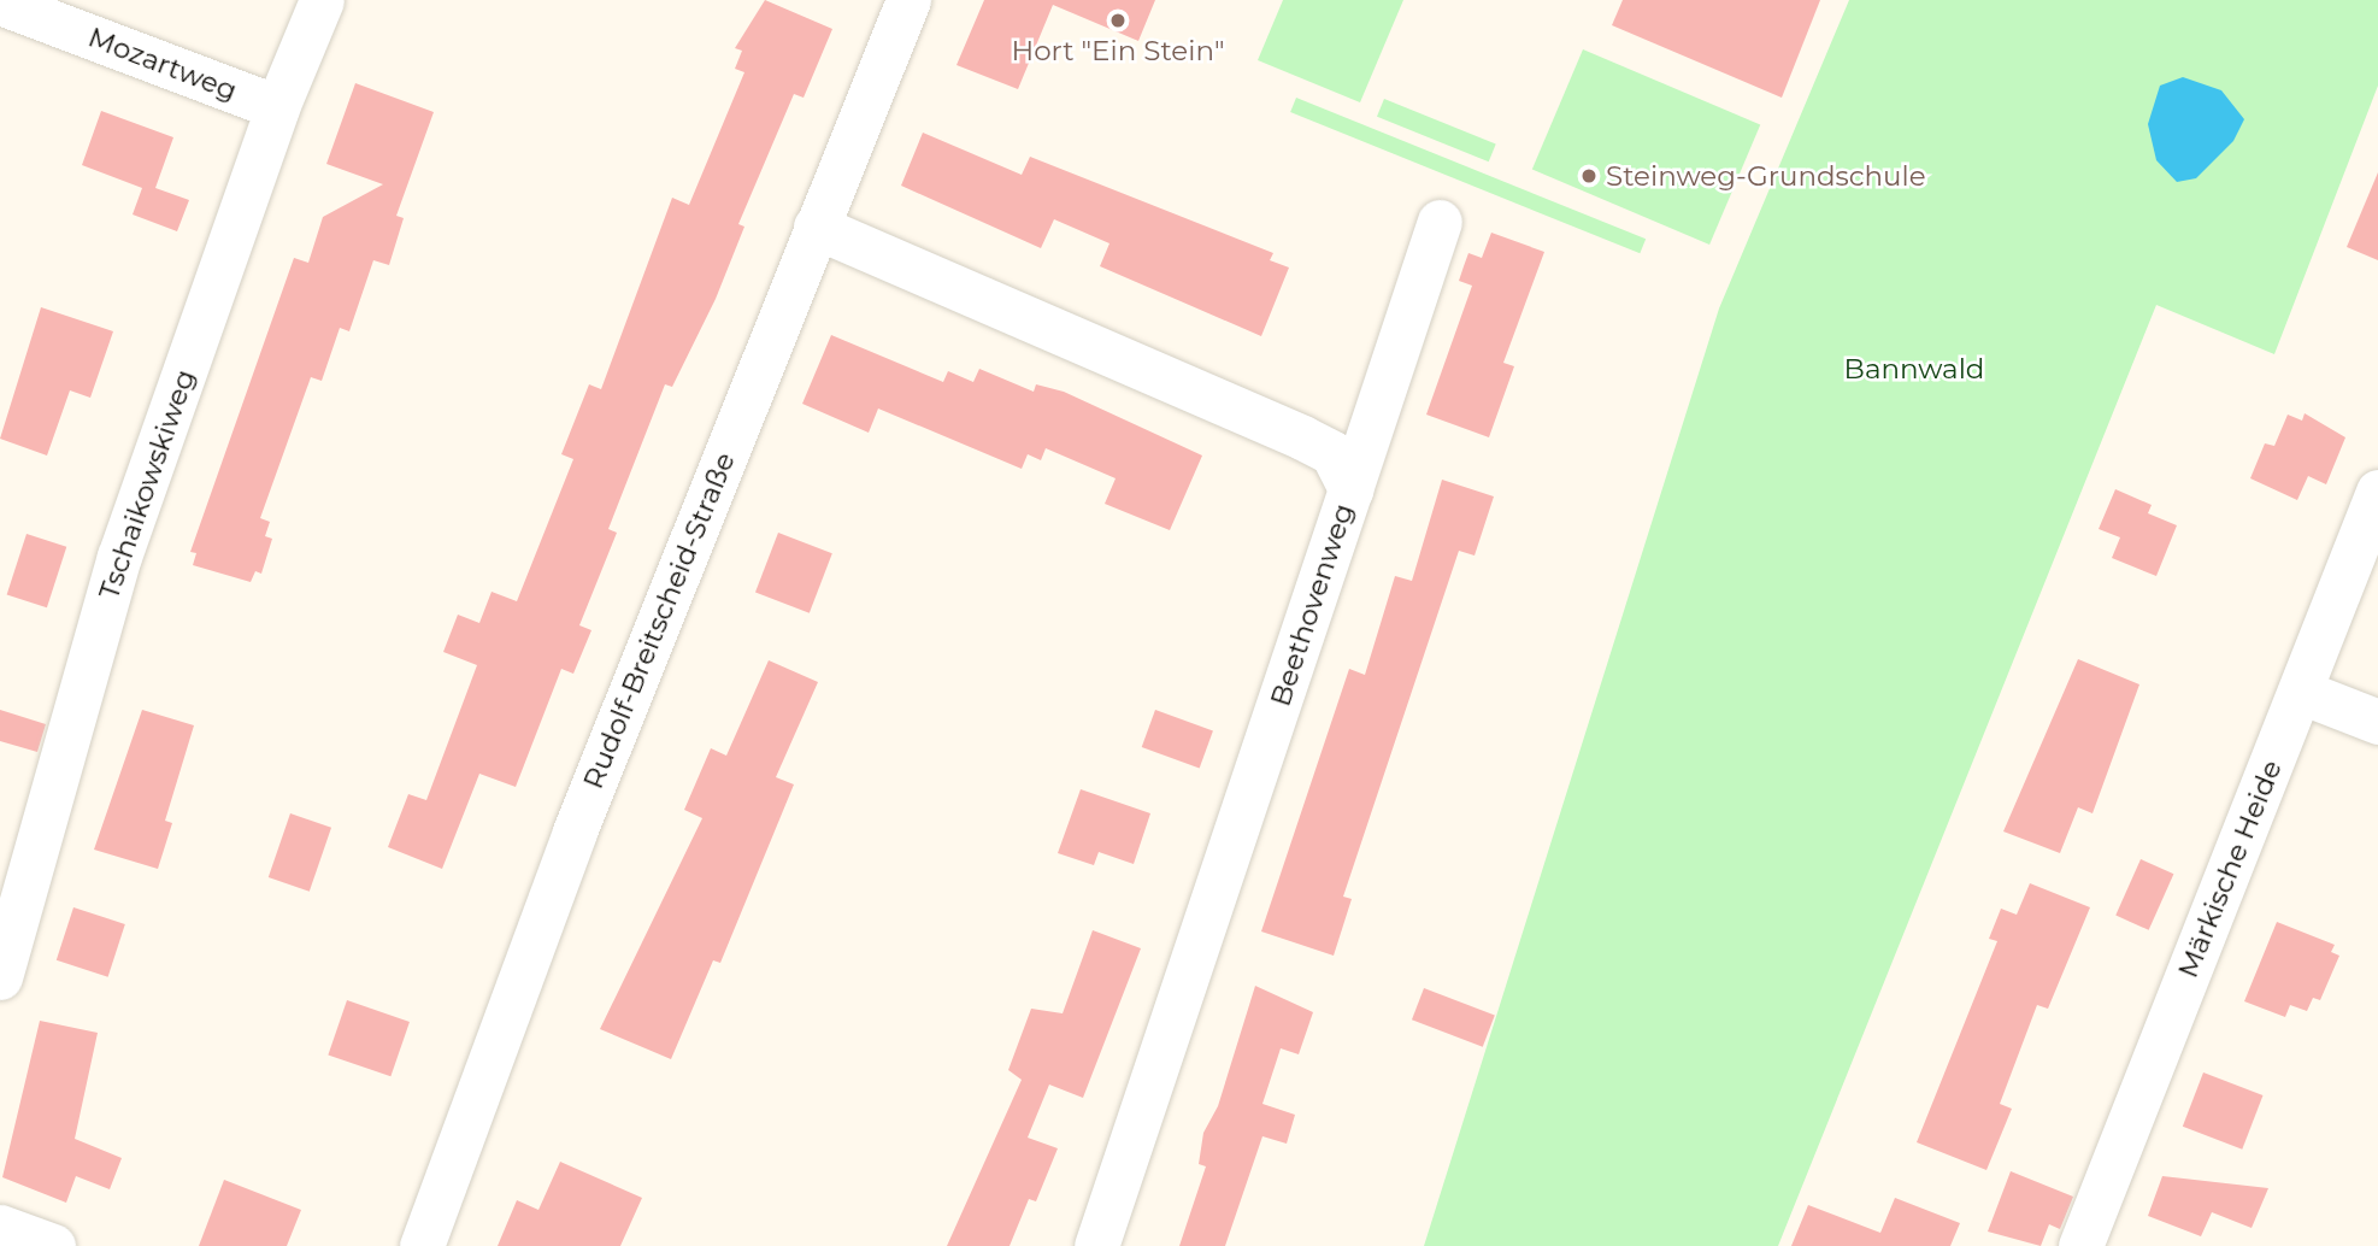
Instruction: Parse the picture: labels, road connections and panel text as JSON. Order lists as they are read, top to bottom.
{
  "streets": {
    "street": [
      "Mozartweg",
      "Tschaikowskiweg",
      "Beethovenweg",
      "Rudolf-Breitscheid-Straße",
      "Märkische Heide"
    ]
  },
  "crossings": [
    ["Mozartweg", "Tschaikowskiweg"],
    ["Beethovenweg", "Rudolf-Breitscheid-Straße"]
  ],
  "parks": ["Bannwald"],
  "places": ["Hort \"Ein Stein\"", "Steinweg-Grundschule"]
}
